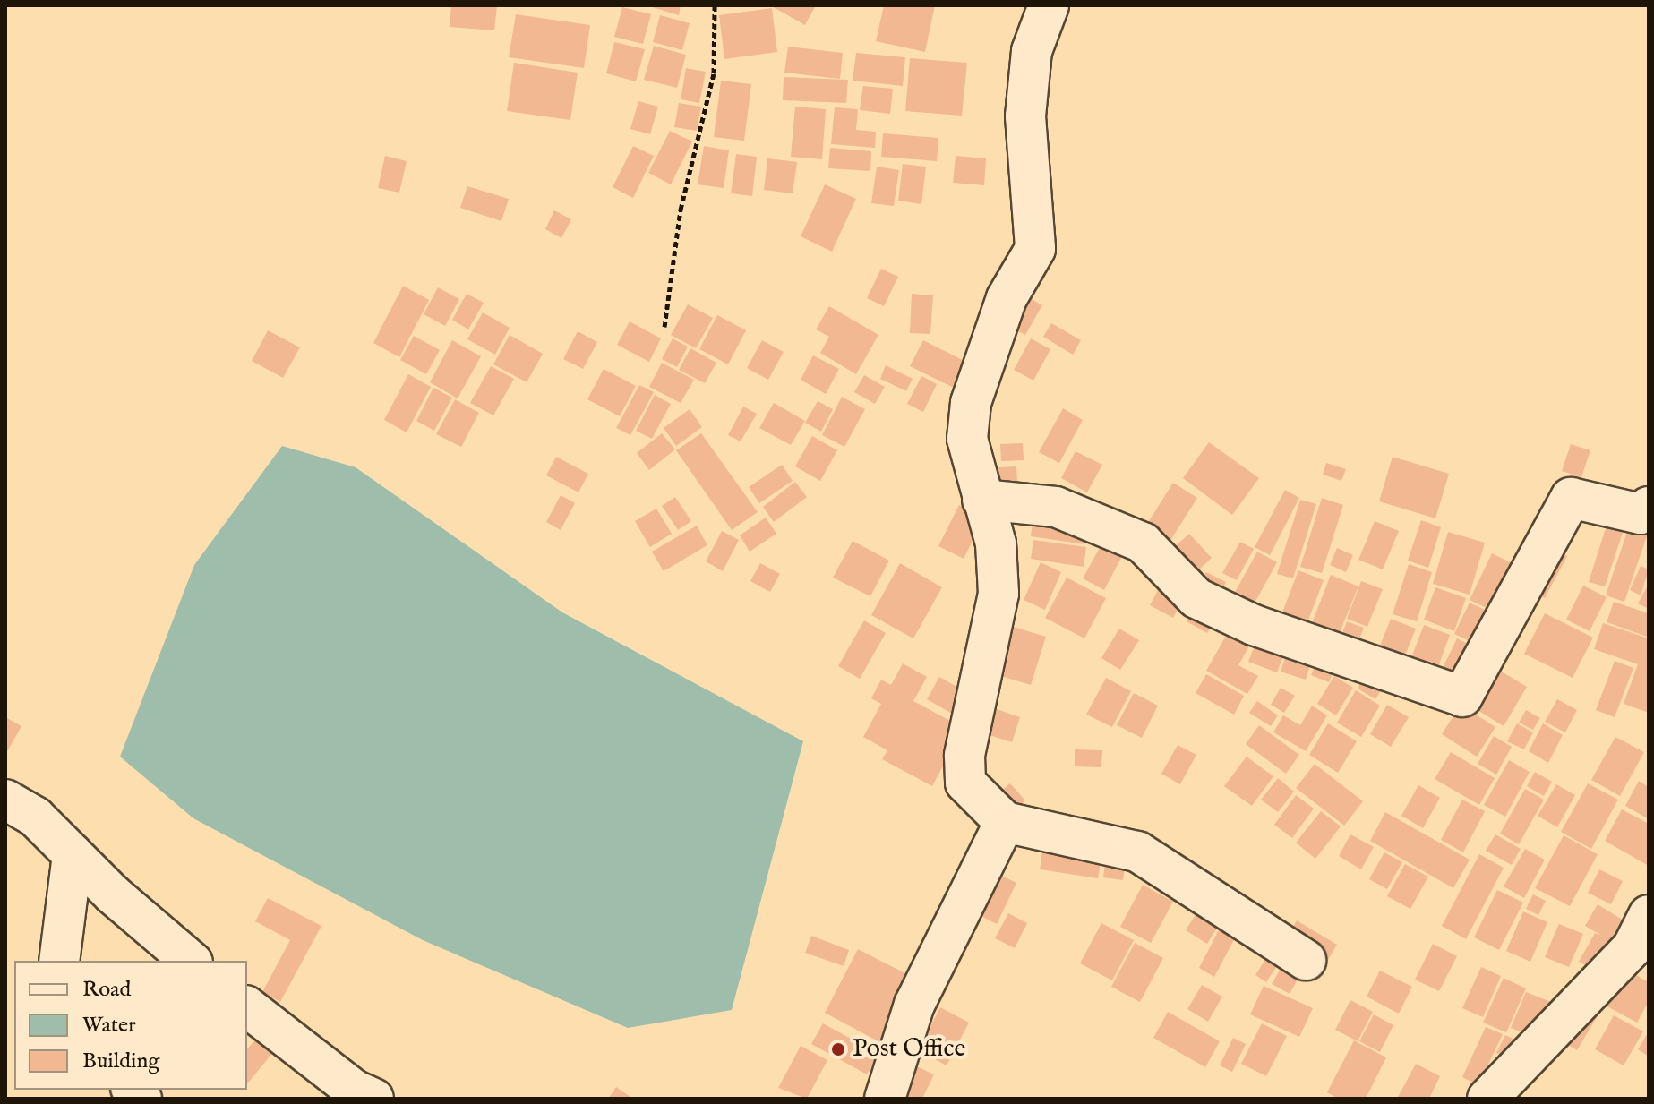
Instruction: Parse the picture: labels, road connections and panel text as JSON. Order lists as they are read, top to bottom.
{
  "places": ["Post Office"],
  "legend": ["Road", "Water", "Building"]
}
